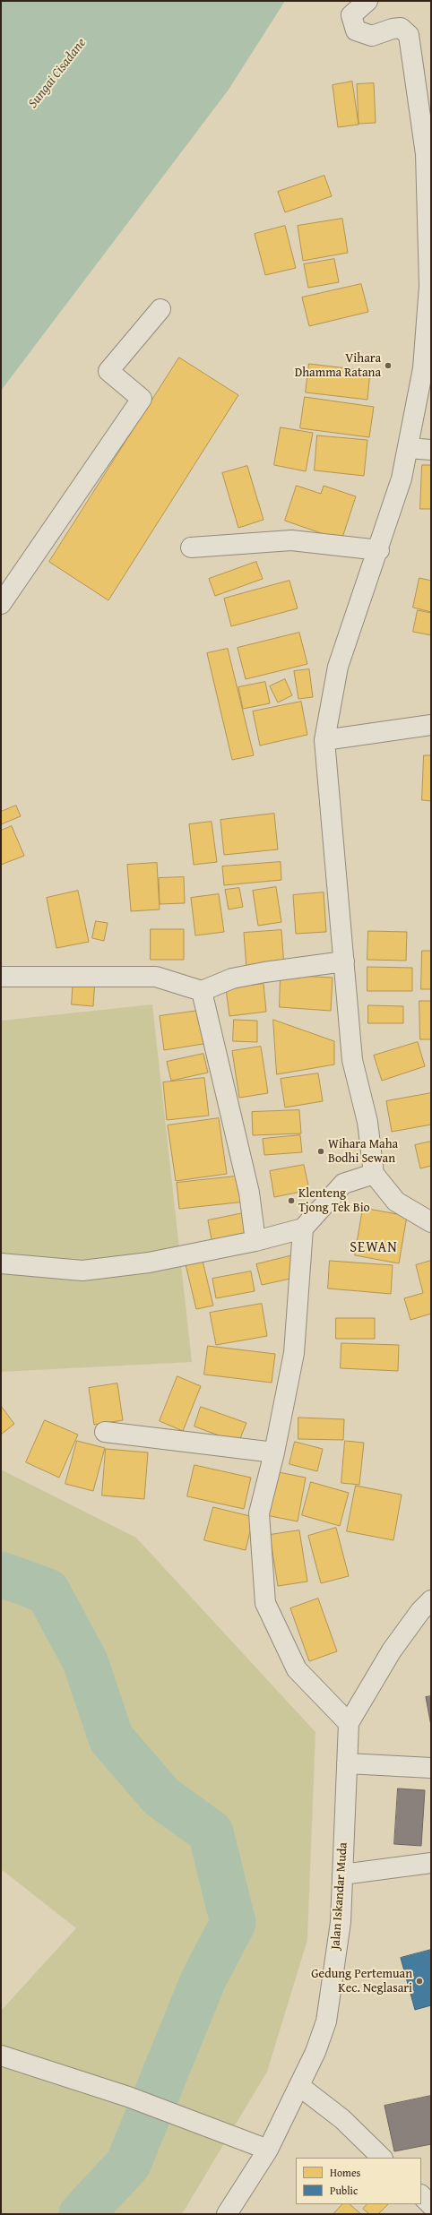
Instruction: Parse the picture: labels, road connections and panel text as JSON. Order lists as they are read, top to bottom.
{
  "streets": {
    "street": ["Jalan Iskandar Muda"]
  },
  "districts": ["SEWAN"],
  "water": ["Sungai Cisadane"],
  "places": [
    "Vihara Dhamma Ratana",
    "Wihara Maha Bodhi Sewan",
    "Klenteng Tjong Tek Bio",
    "Gedung Pertemuan Kec. Neglasari"
  ],
  "legend": ["Homes", "Public"]
}
